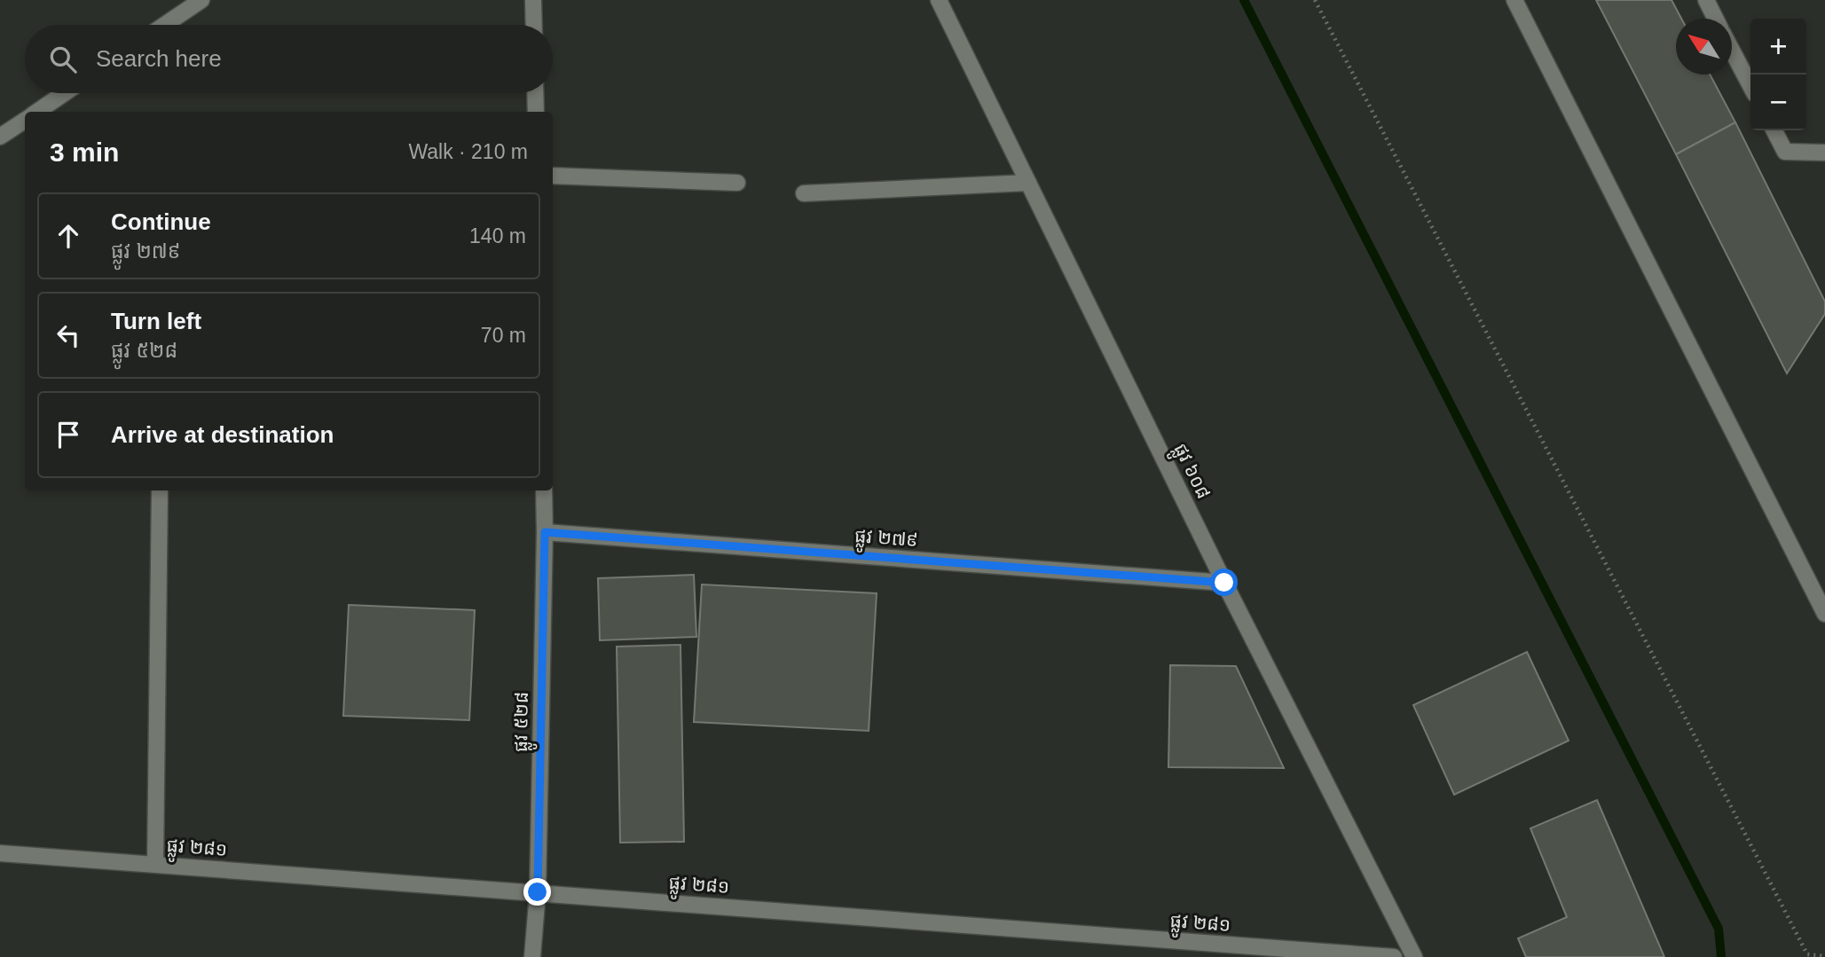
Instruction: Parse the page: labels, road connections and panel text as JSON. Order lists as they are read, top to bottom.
{
  "streets": {
    "street": [
      "ផ្លូវ ៦០៨",
      "ផ្លូវ ២៧៩",
      "ផ្លូវ ៥២៨",
      "ផ្លូវ ២៨១"
    ]
  },
  "crossings": [
    ["ផ្លូវ ៦០៨", "ផ្លូវ ២៧៩"],
    ["ផ្លូវ ២៧៩", "ផ្លូវ ៥២៨"],
    ["ផ្លូវ ៥២៨", "ផ្លូវ ២៨១"]
  ],
  "north": "top left",
  "page": {
    "map_buttons": ["+", "−"],
    "search": "Search here",
    "heading": ["3 min", "Walk · 210 m"],
    "list": [
      ["Continue", "ផ្លូវ ២៧៩", "140 m"],
      ["Turn left", "ផ្លូវ ៥២៨", "70 m"],
      "Arrive at destination"
    ]
  }
}
